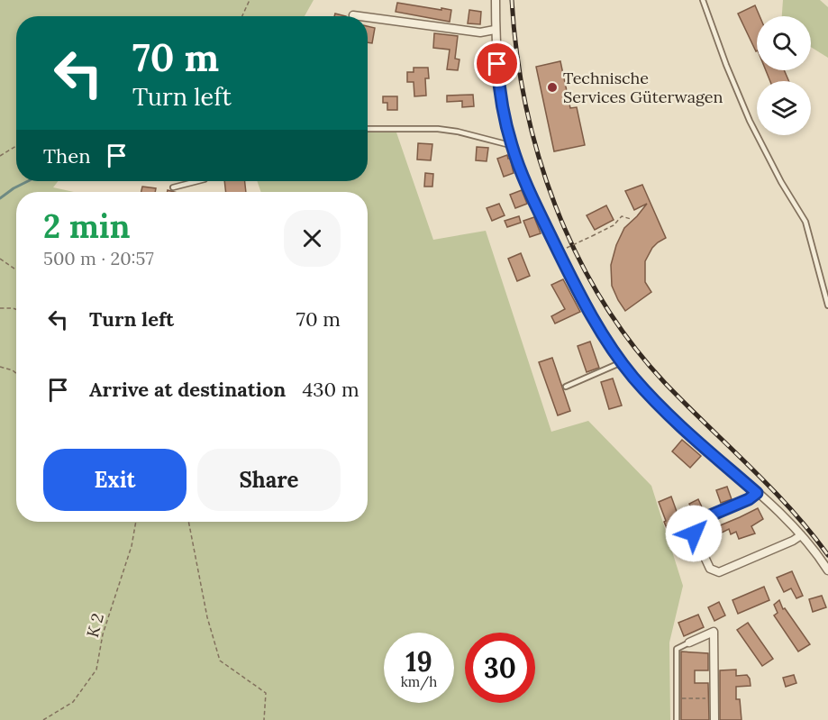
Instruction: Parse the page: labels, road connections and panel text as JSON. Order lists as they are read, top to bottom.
{
  "streets": {
    "path": ["K 2"]
  },
  "places": ["Technische Services Güterwagen"],
  "page": {
    "turn": ["70 m", "Turn left"],
    "then": "Then",
    "heading": ["2 min", "500 m · 20:57"],
    "list": [
      {
        "name": "Turn left",
        "value": "70 m"
      },
      {
        "name": "Arrive at destination",
        "value": "430 m"
      }
    ],
    "buttons": ["Exit", "Share"],
    "speed": "19 km/h",
    "limit": "30"
  }
}
